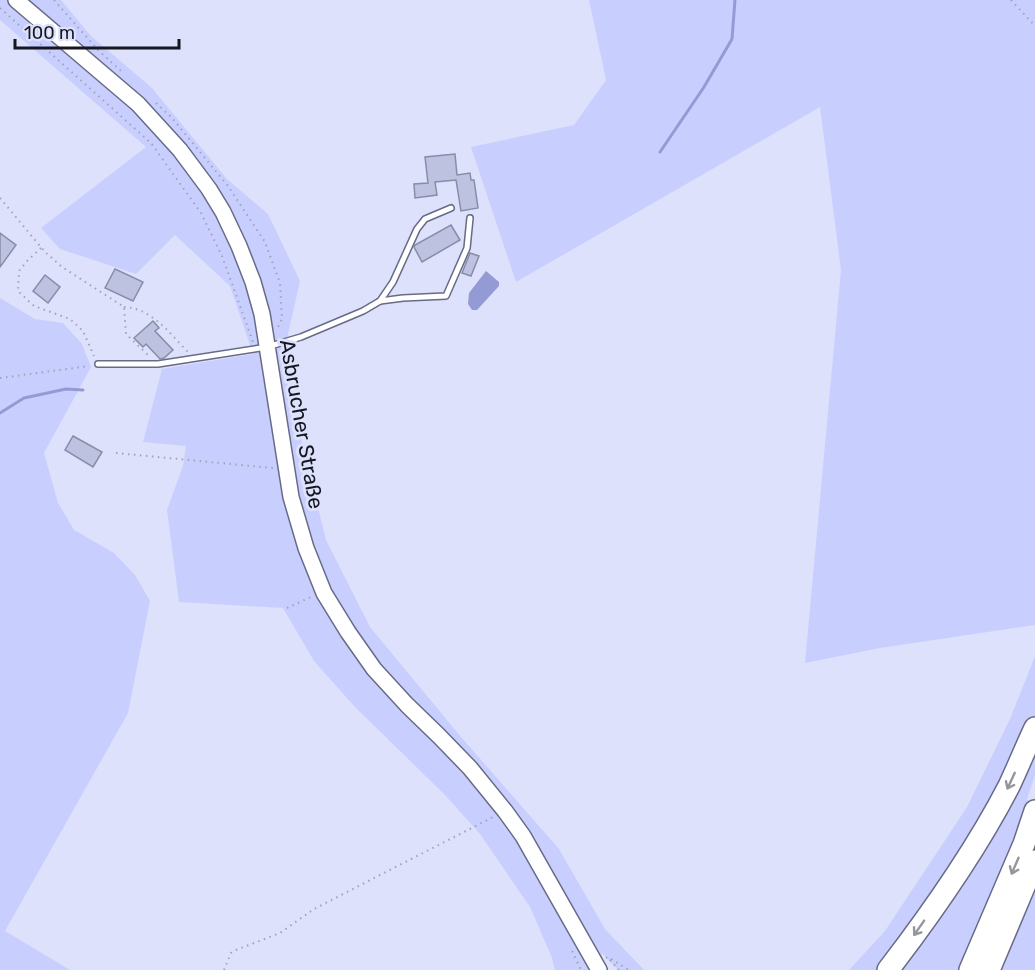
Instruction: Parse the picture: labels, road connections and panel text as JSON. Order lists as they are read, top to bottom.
{
  "streets": {
    "main road": ["Asbrucher Straße"]
  },
  "scale_bar": "100 m"
}
